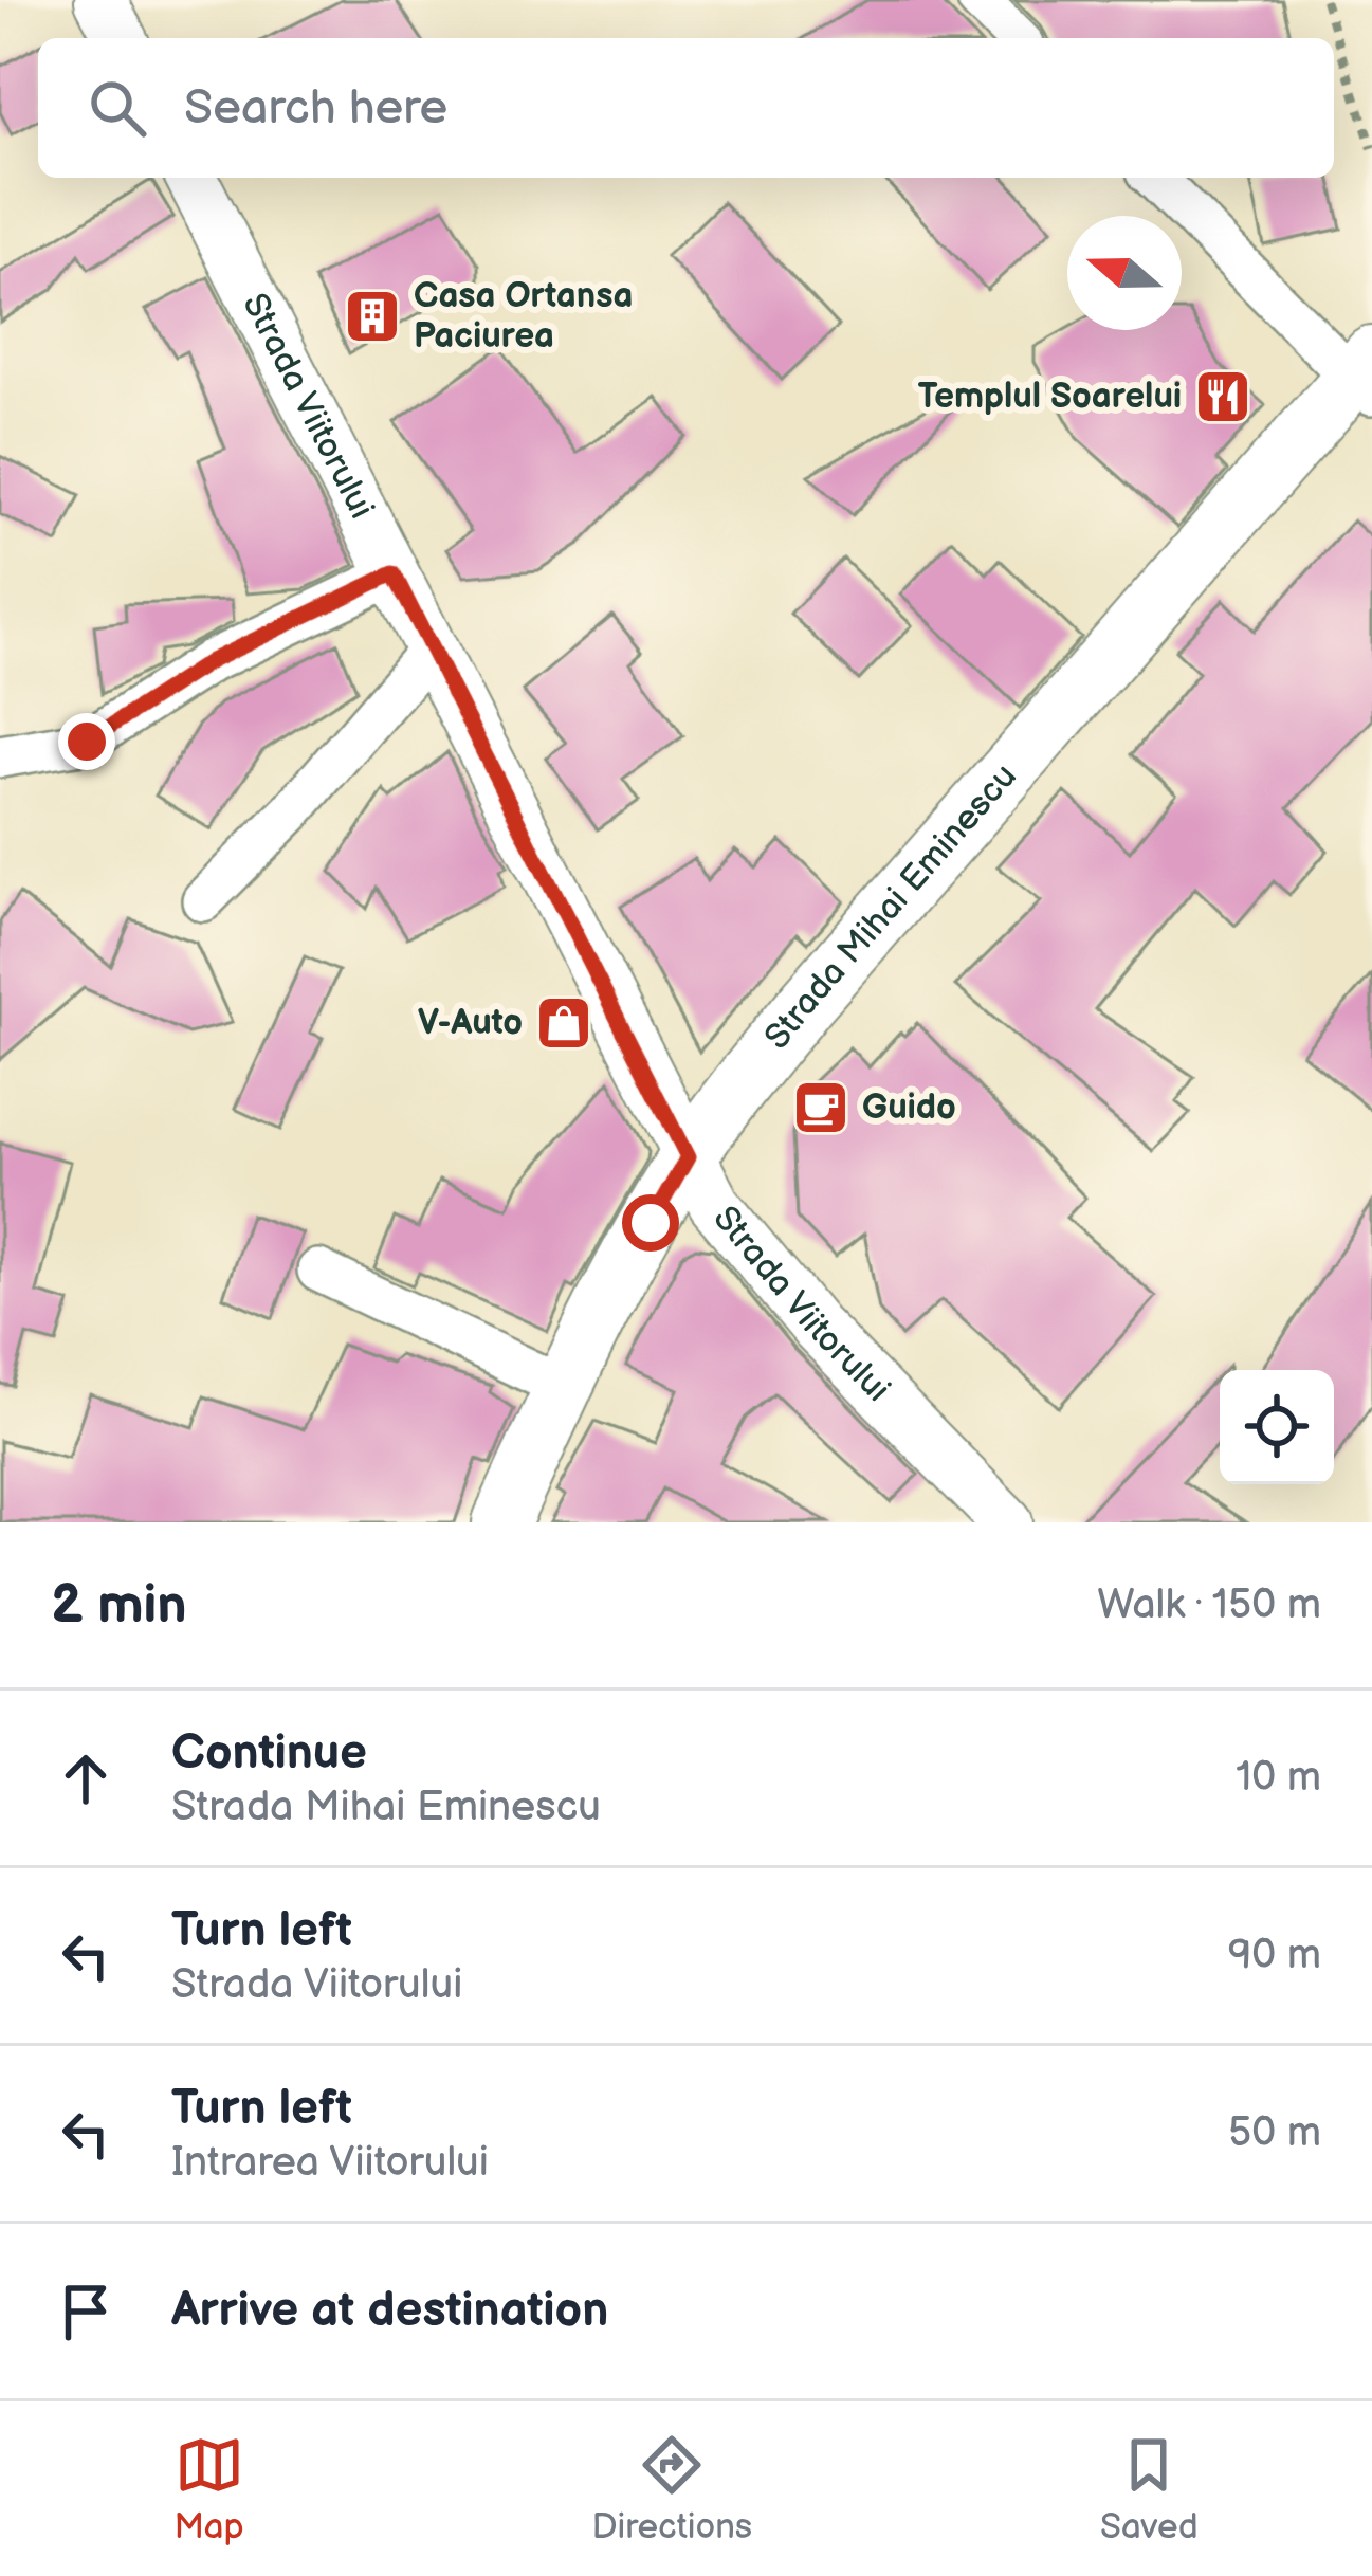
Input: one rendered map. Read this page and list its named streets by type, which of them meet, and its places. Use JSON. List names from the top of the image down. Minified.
{"streets":{"main road":["Strada Mihai Eminescu"],"street":["Strada Viitorului"]},"crossings":[["Strada Viitorului","Strada Mihai Eminescu"]],"places":{"building":["Casa Ortansa Paciurea"],"restaurant":["Templul Soarelui"],"shop":["V-Auto"],"cafe":["Guido"]},"north":"left","page":{"search":"Search here","heading":["2 min","Walk · 150 m"],"list":[["Continue","Strada Mihai Eminescu","10 m"],["Turn left","Strada Viitorului","90 m"],["Turn left","Intrarea Viitorului","50 m"],"Arrive at destination"],"nav":["Map","Directions","Saved"]}}
